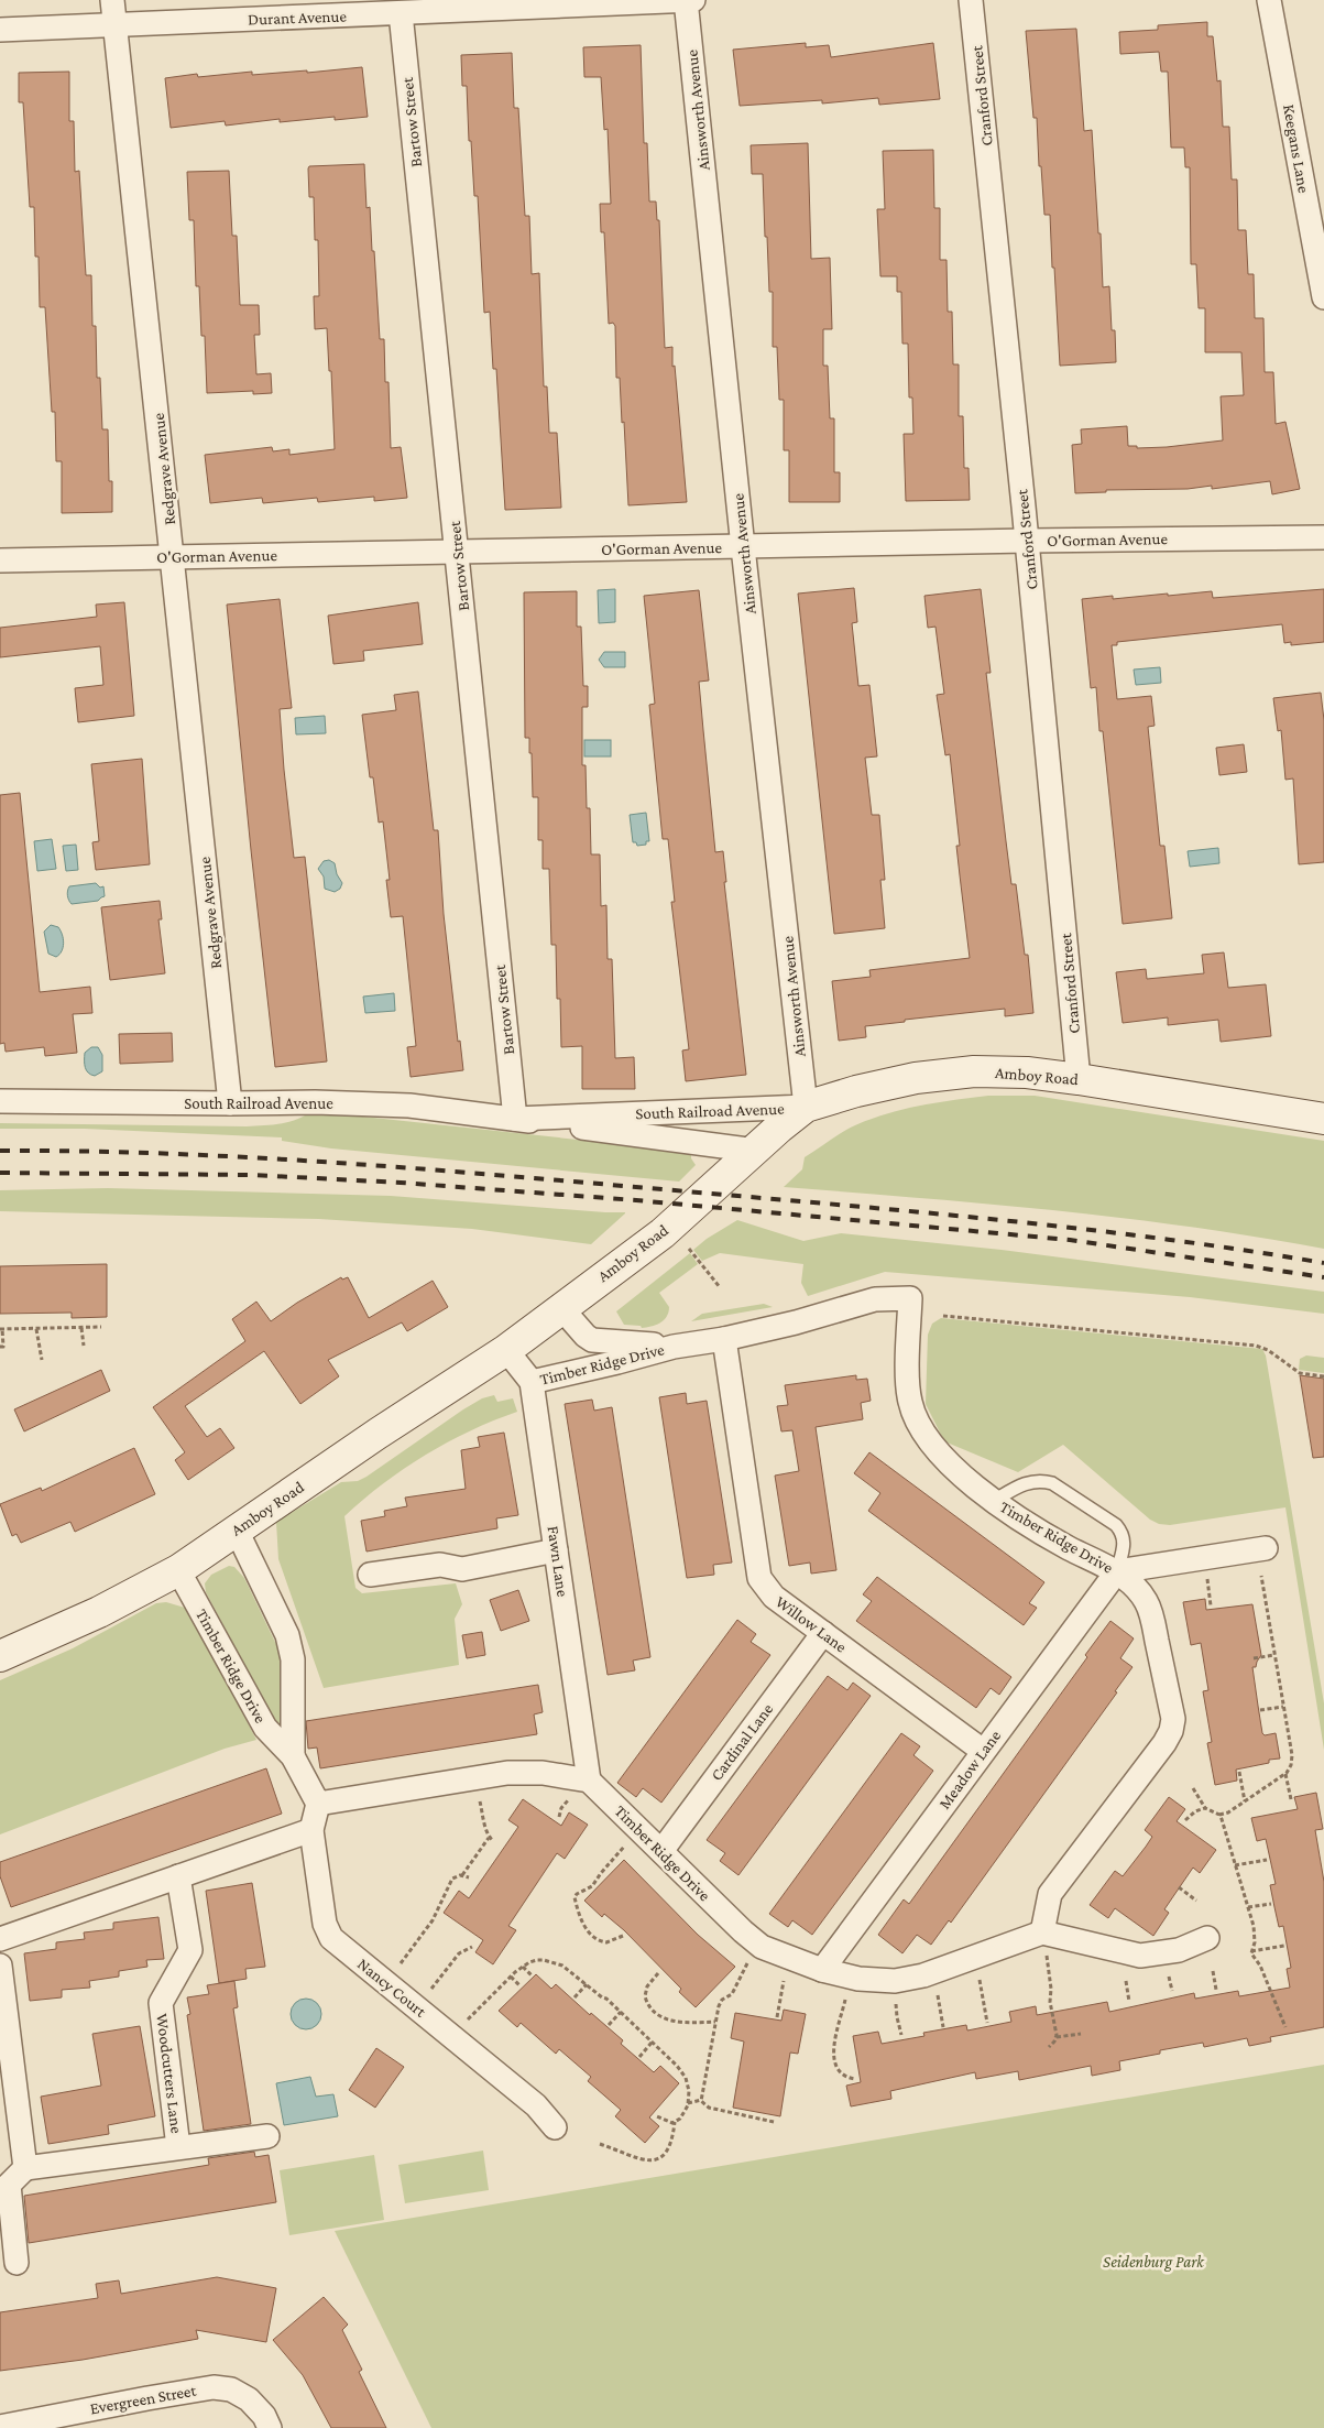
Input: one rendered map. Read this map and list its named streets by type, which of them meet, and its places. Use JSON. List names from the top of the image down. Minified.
{"streets":{"main road":["Amboy Road"],"street":["Durant Avenue","Cranford Street","Ainsworth Avenue","Bartow Street","Keegans Lane","Redgrave Avenue","O'Gorman Avenue","South Railroad Avenue","Timber Ridge Drive","Fawn Lane","Willow Lane","Cardinal Lane","Meadow Lane","Nancy Court","Woodcutters Lane","Evergreen Street"]},"crossings":[["Durant Avenue","Ainsworth Avenue"],["Durant Avenue","Bartow Street"],["Durant Avenue","Redgrave Avenue"],["Cranford Street","O'Gorman Avenue"],["Cranford Street","Amboy Road"],["Ainsworth Avenue","O'Gorman Avenue"],["Ainsworth Avenue","Amboy Road"],["Ainsworth Avenue","South Railroad Avenue"],["Bartow Street","O'Gorman Avenue"],["Bartow Street","South Railroad Avenue"],["Redgrave Avenue","O'Gorman Avenue"],["Redgrave Avenue","South Railroad Avenue"],["Amboy Road","South Railroad Avenue"],["Amboy Road","Timber Ridge Drive"],["Timber Ridge Drive","Fawn Lane"],["Timber Ridge Drive","Willow Lane"],["Timber Ridge Drive","Cardinal Lane"],["Timber Ridge Drive","Meadow Lane"],["Timber Ridge Drive","Nancy Court"],["Willow Lane","Cardinal Lane"],["Willow Lane","Meadow Lane"]],"parks":["Seidenburg Park"]}
